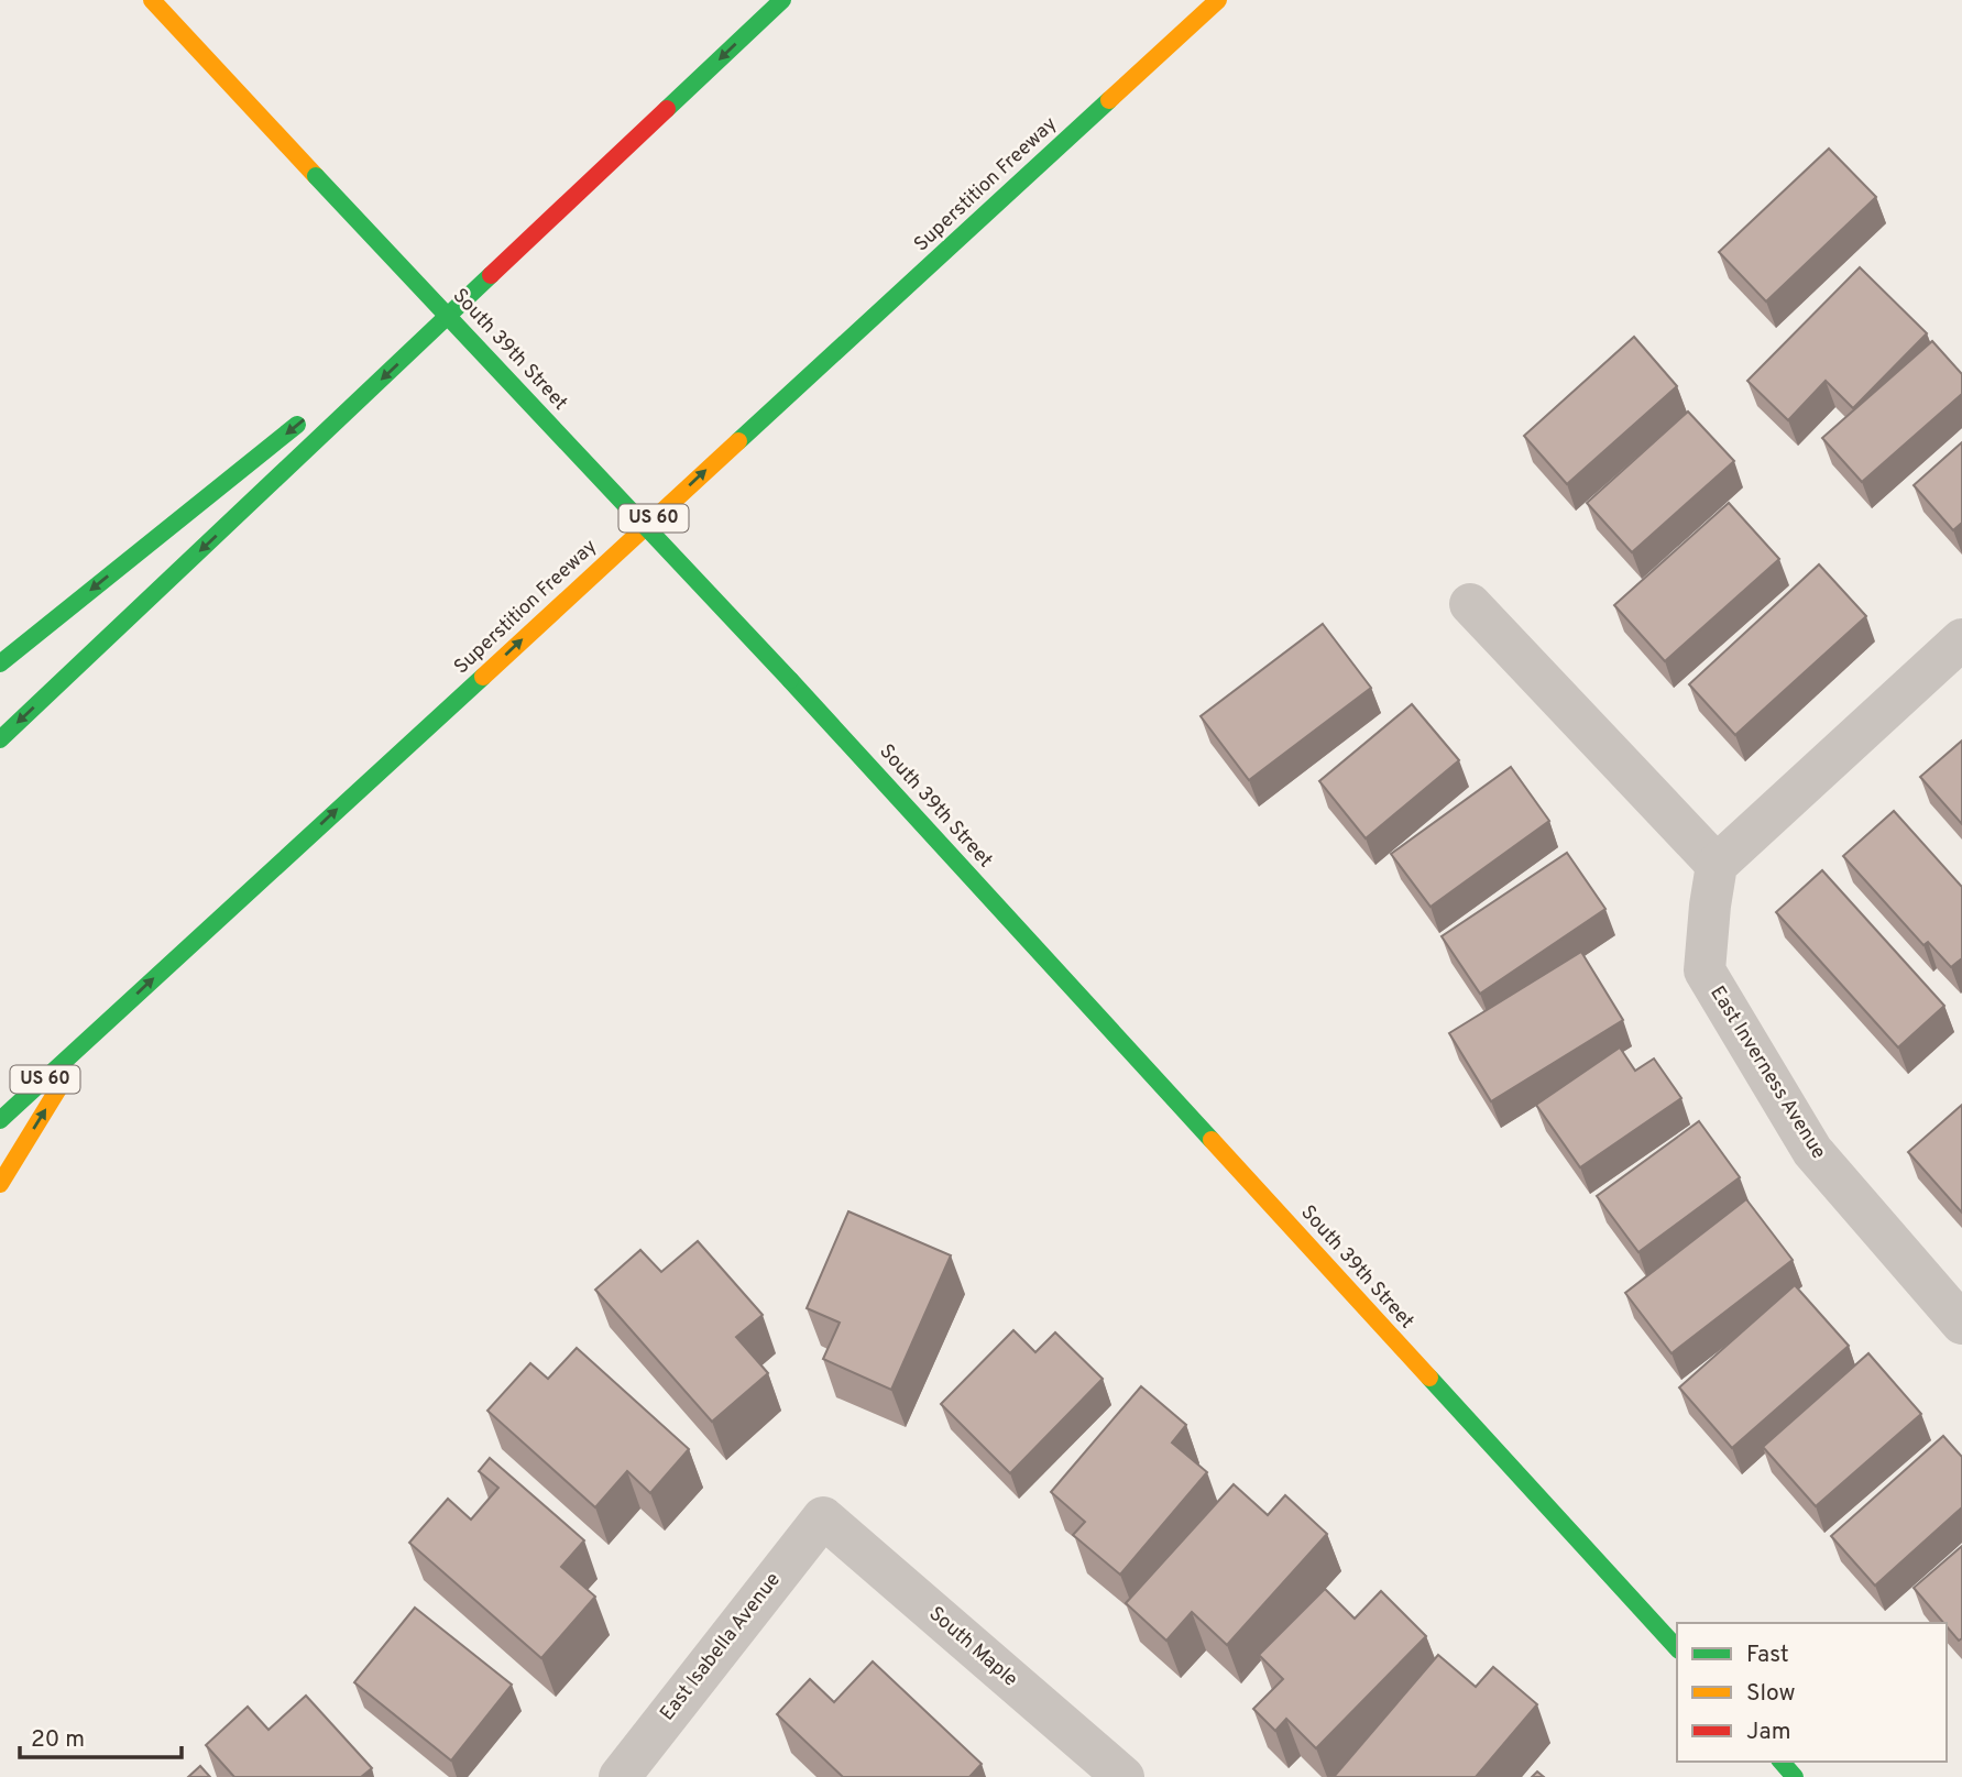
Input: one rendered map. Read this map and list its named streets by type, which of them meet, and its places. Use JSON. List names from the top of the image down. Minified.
{"streets":{"main road":["Superstition Freeway","South 39th Street","US 60"],"street":["East Inverness Avenue","East Isabella Avenue","South Maple"]},"crossings":[["East Isabella Avenue","South Maple"]],"one_way":["Superstition Freeway"],"legend":["Fast","Slow","Jam"],"scale_bar":"20 m"}
